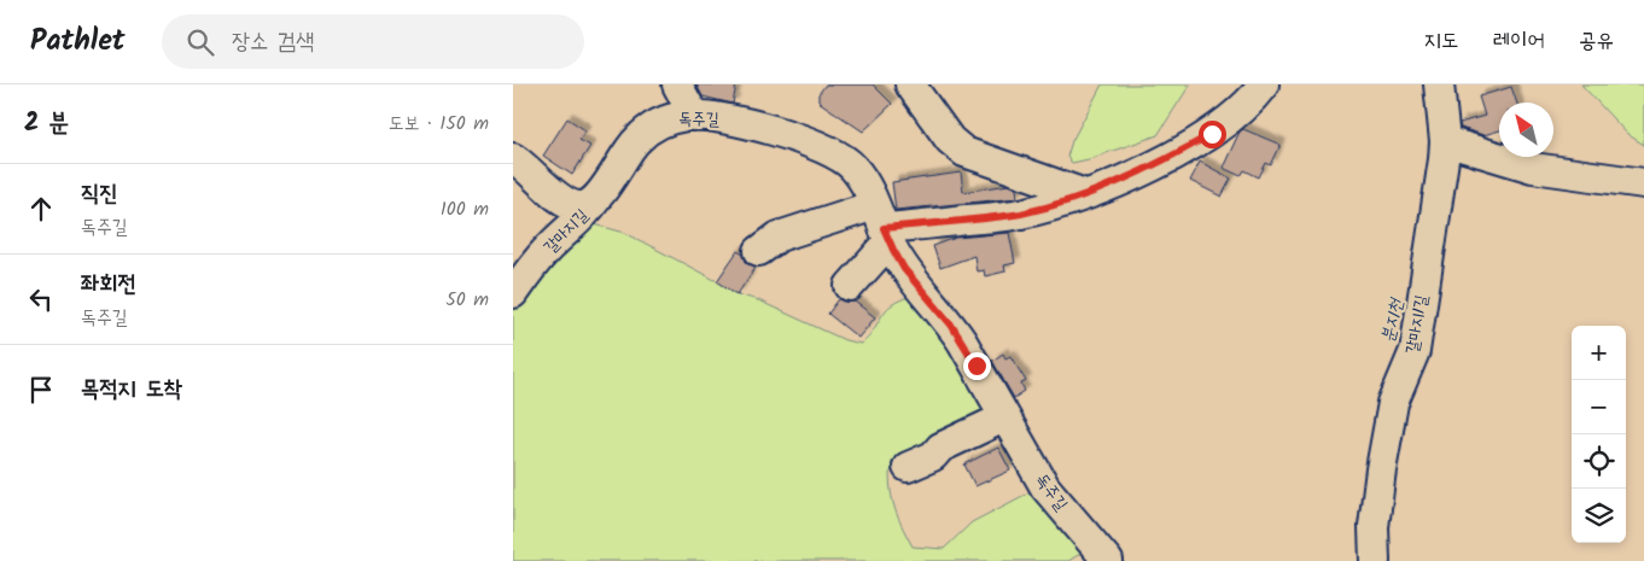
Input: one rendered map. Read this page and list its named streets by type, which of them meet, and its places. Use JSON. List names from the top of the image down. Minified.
{"streets":{"lane":["독주길","갈마지길","갈마지1길"]},"crossings":[["독주길","갈마지길"]],"water":["분지천"],"north":"top left","page":{"header":"Pathlet","search":"장소 검색","nav":["지도","레이어","공유"],"heading":["2 분","도보 · 150 m"],"list":[["직진","독주길","100 m"],["좌회전","독주길","50 m"],"목적지 도착"],"map_buttons":["+","−"]}}
